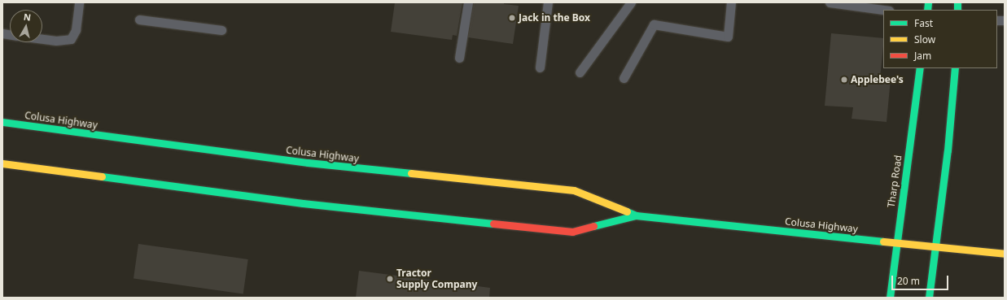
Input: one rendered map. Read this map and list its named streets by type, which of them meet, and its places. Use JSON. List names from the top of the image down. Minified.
{"streets":{"main road":["Colusa Highway","Tharp Road"]},"crossings":[["Colusa Highway","Tharp Road"]],"places":["Jack in the Box","Applebee's","Tractor Supply Company"],"legend":["Fast","Slow","Jam"],"scale_bar":"20 m","north":"top"}
